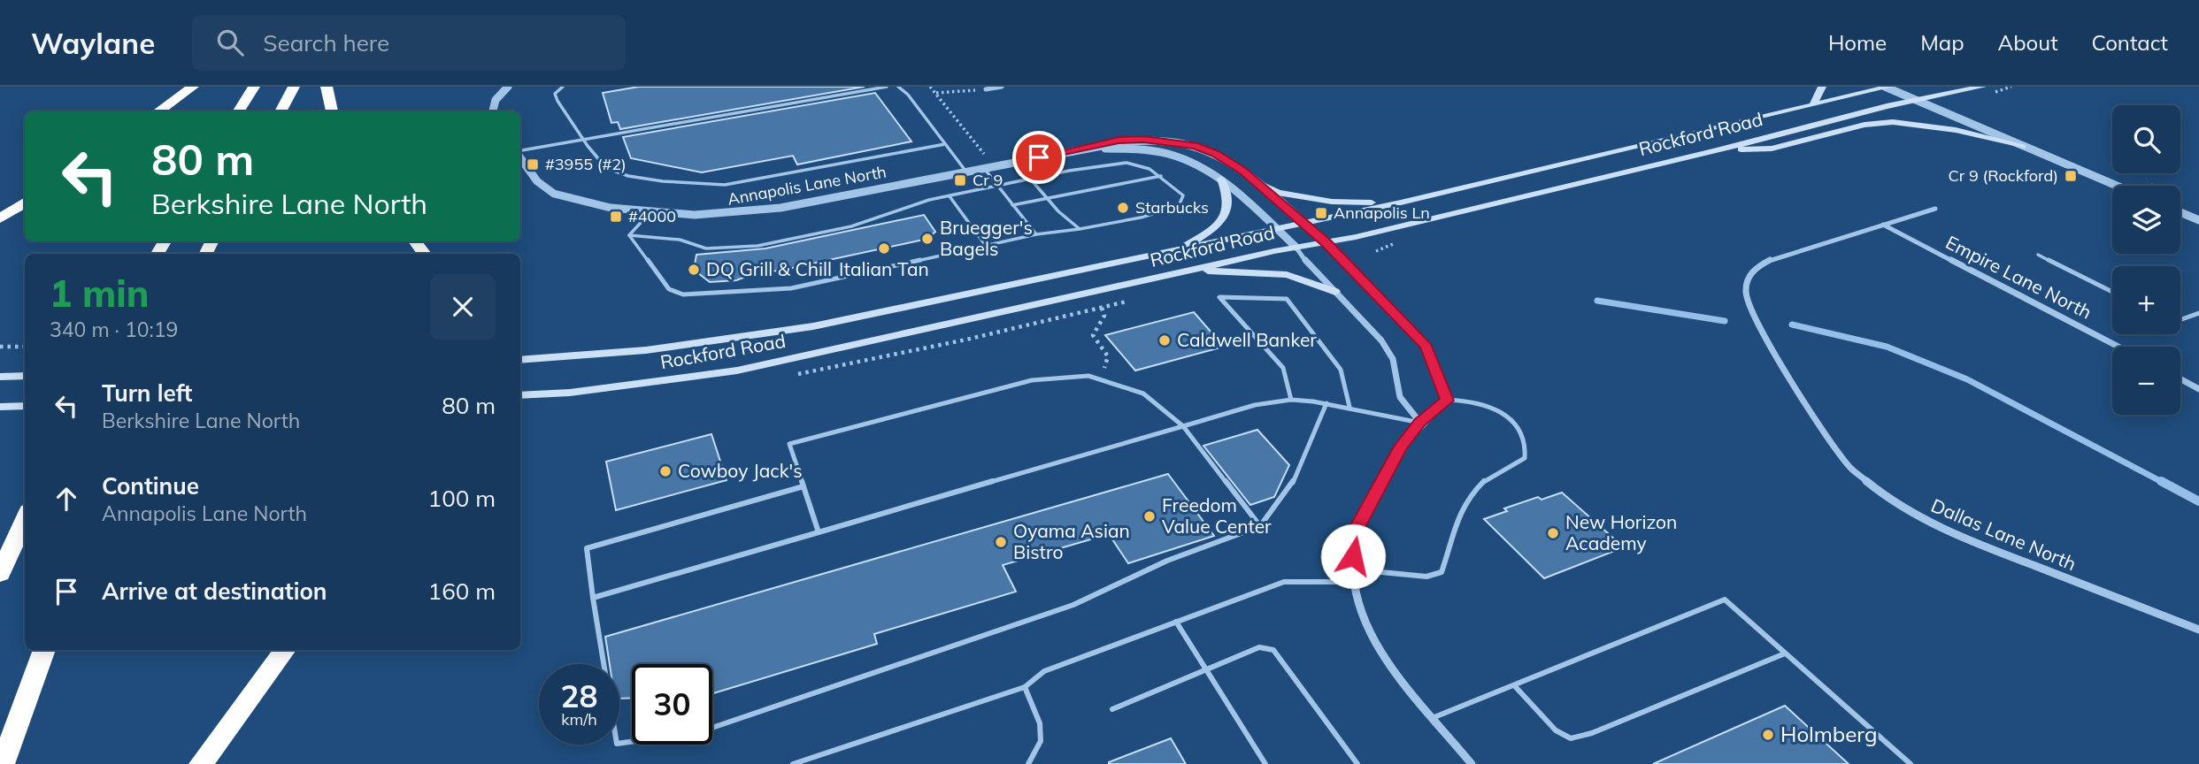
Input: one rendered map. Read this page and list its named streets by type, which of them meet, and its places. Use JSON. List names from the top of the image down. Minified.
{"streets":{"main road":["Rockford Road"],"street":["Annapolis Lane North","Empire Lane North","Dallas Lane North"]},"crossings":[["Rockford Road","Annapolis Lane North"],["Empire Lane North","Dallas Lane North"]],"places":{"transit":["#3955 (#2)","Cr 9 (Rockford)","Cr 9","Annapolis Ln","#4000"],"other":["Starbucks","Bruegger's Bagels","Italian Tan","DQ Grill & Chill","Caldwell Banker","Cowboy Jack's","Freedom Value Center","New Horizon Academy","Oyama Asian Bistro","Holmberg"]},"page":{"header":"Waylane","search":"Search here","nav":["Home","Map","About","Contact"],"map_buttons":["+","−"],"turn":["80 m","Berkshire Lane North"],"heading":["1 min","340 m · 10:19"],"list":[{"name":"Turn left","note":"Berkshire Lane North","value":"80 m"},{"name":"Continue","note":"Annapolis Lane North","value":"100 m"},{"name":"Arrive at destination","value":"160 m"}],"speed":"28 km/h","limit":"30"}}
